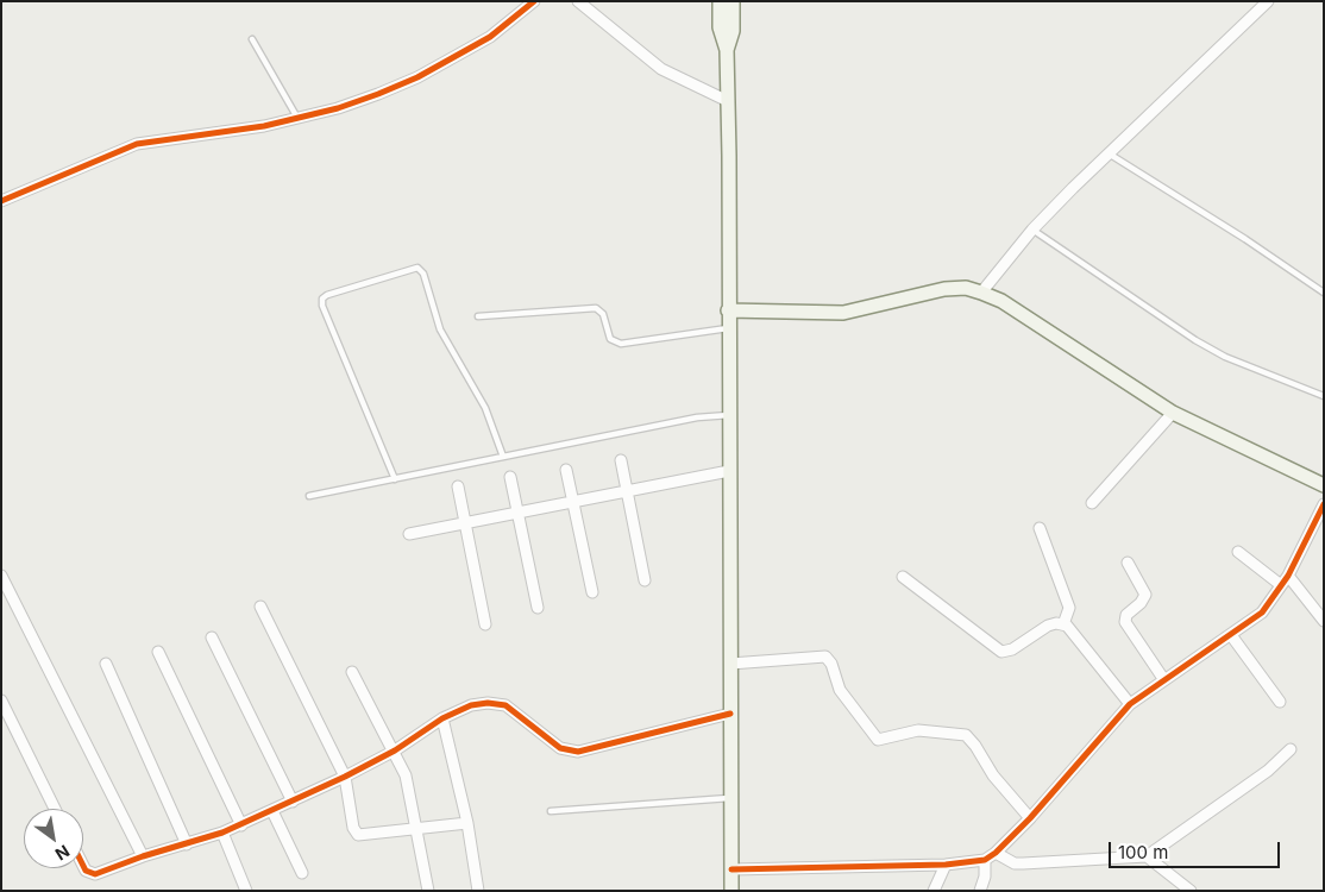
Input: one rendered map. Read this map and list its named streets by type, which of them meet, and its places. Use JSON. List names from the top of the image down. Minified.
{"scale_bar":"100 m","north":"bottom right"}
